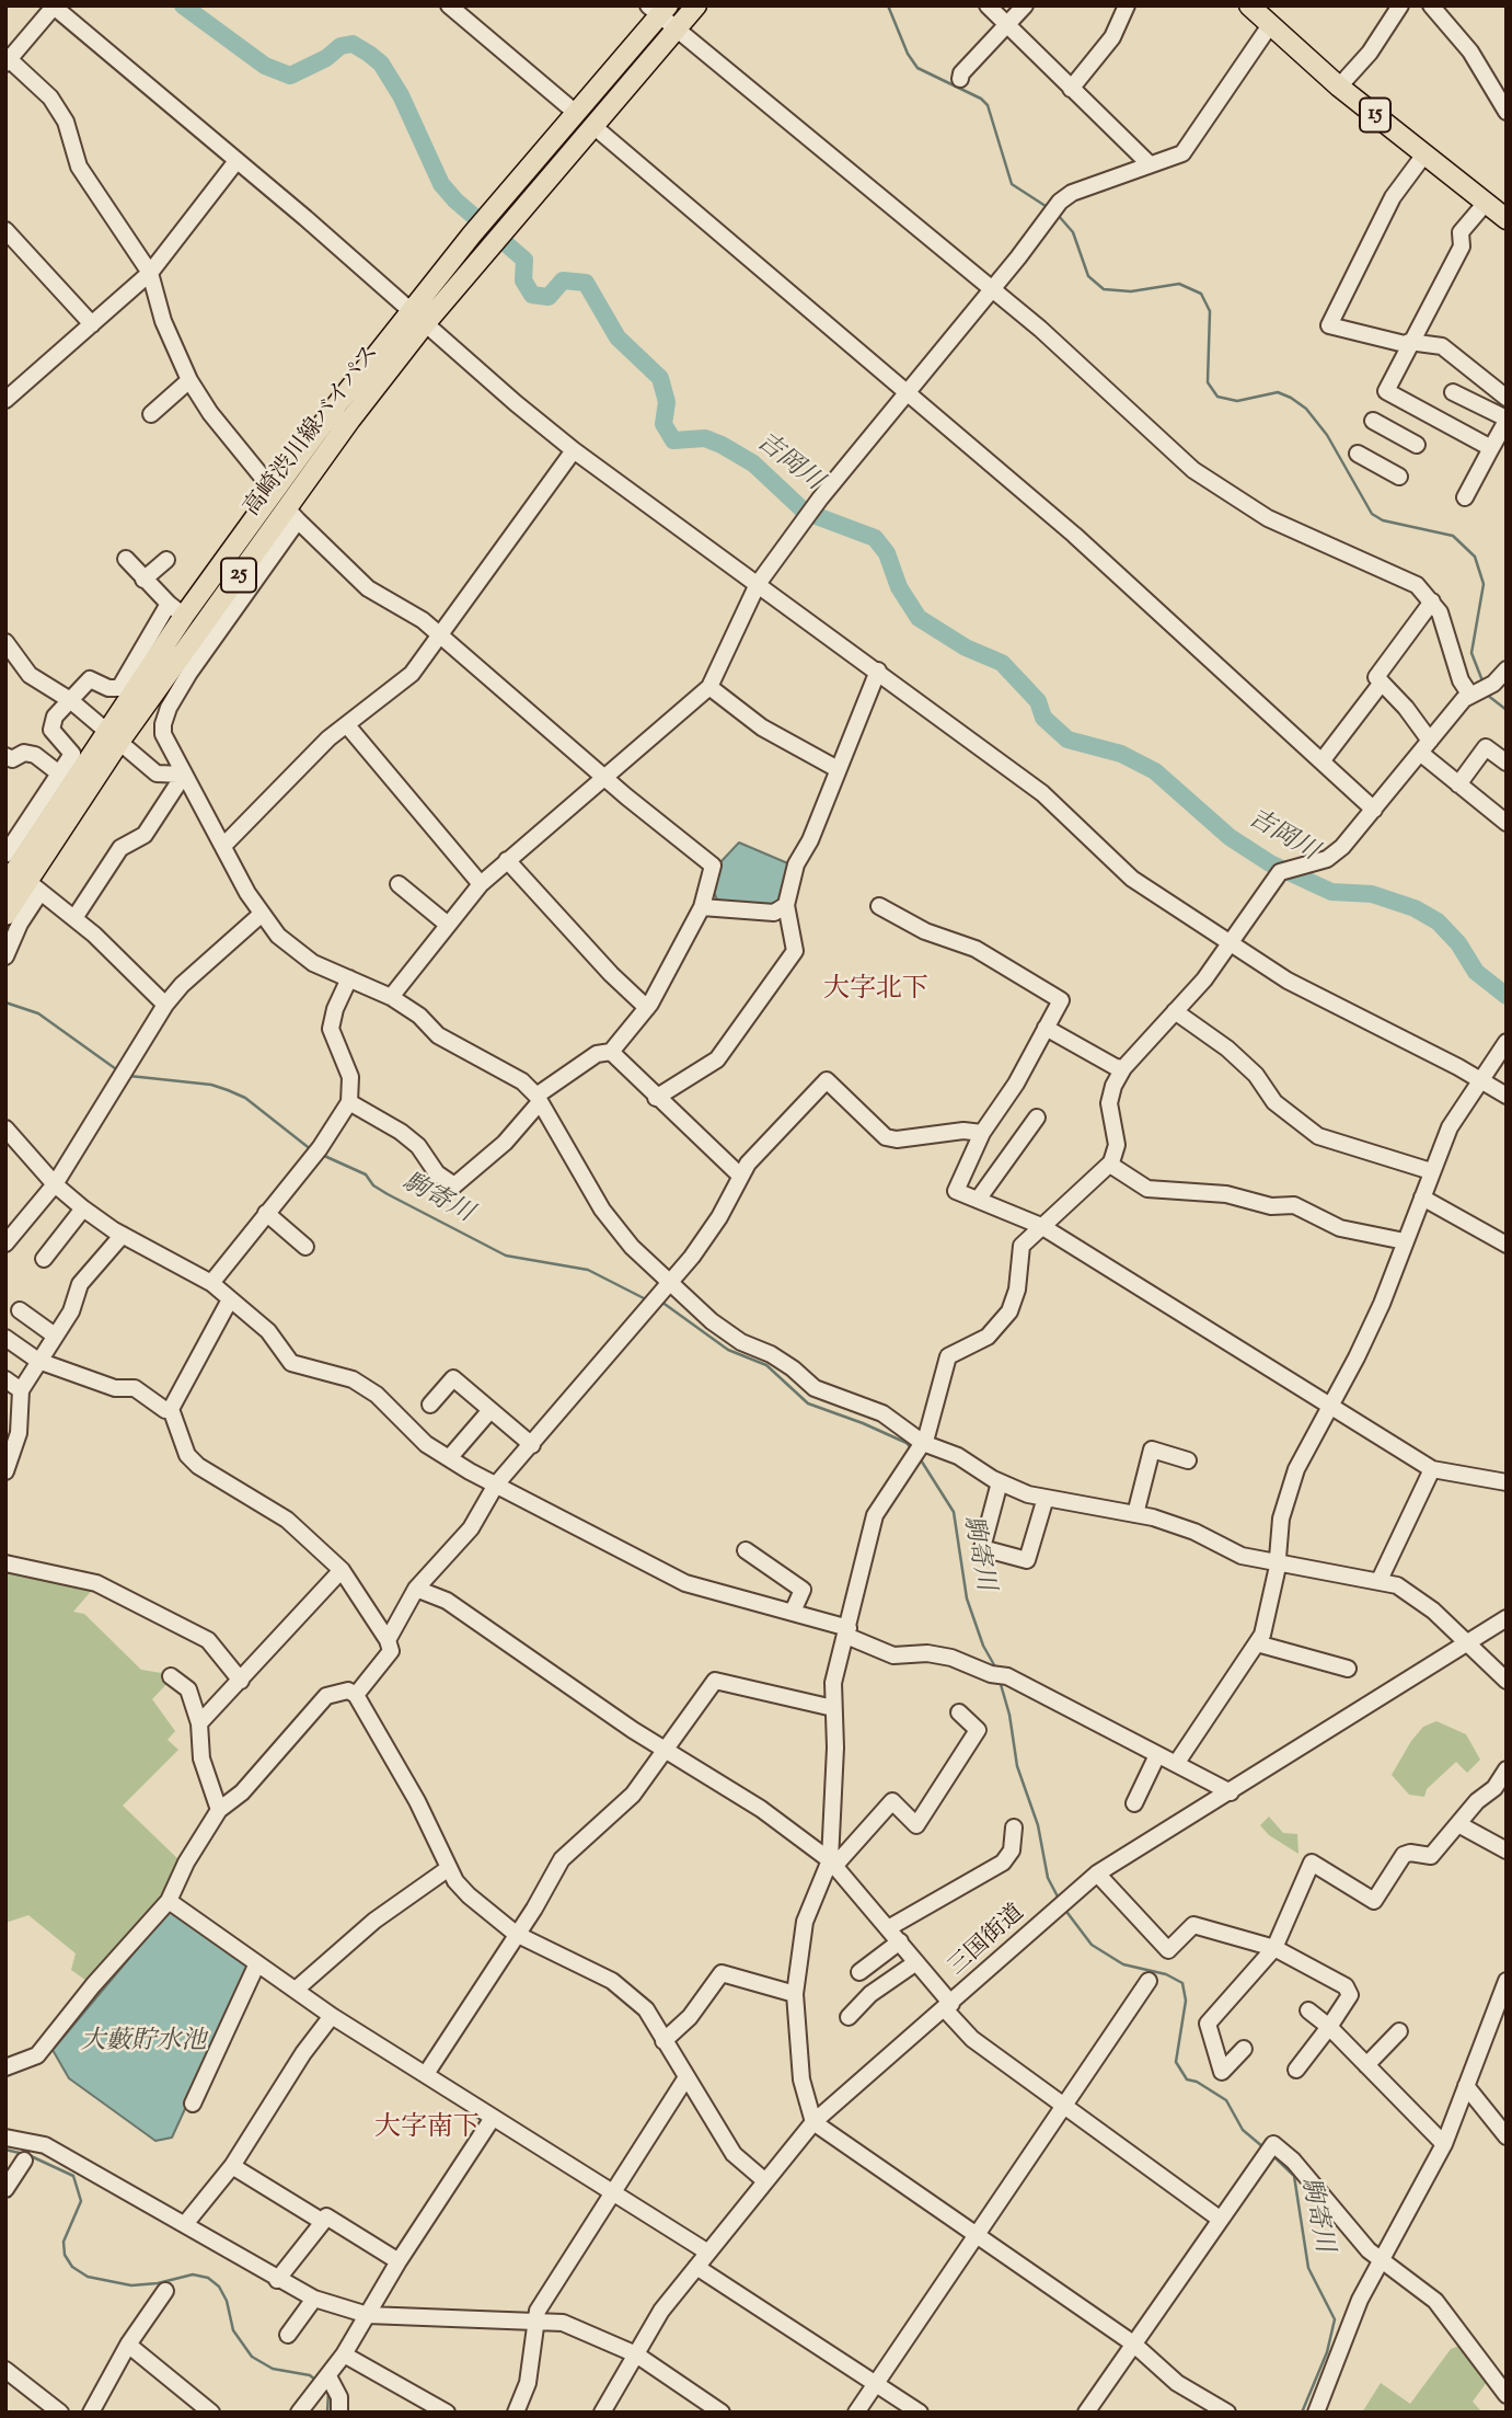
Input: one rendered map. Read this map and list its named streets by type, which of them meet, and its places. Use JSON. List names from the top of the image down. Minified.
{"streets":{"main road":["15","高崎渋川線バイパス","25"],"street":["三国街道"]},"districts":["大字北下","大字南下"],"water":["吉岡川","駒寄川","大藪貯水池"]}
